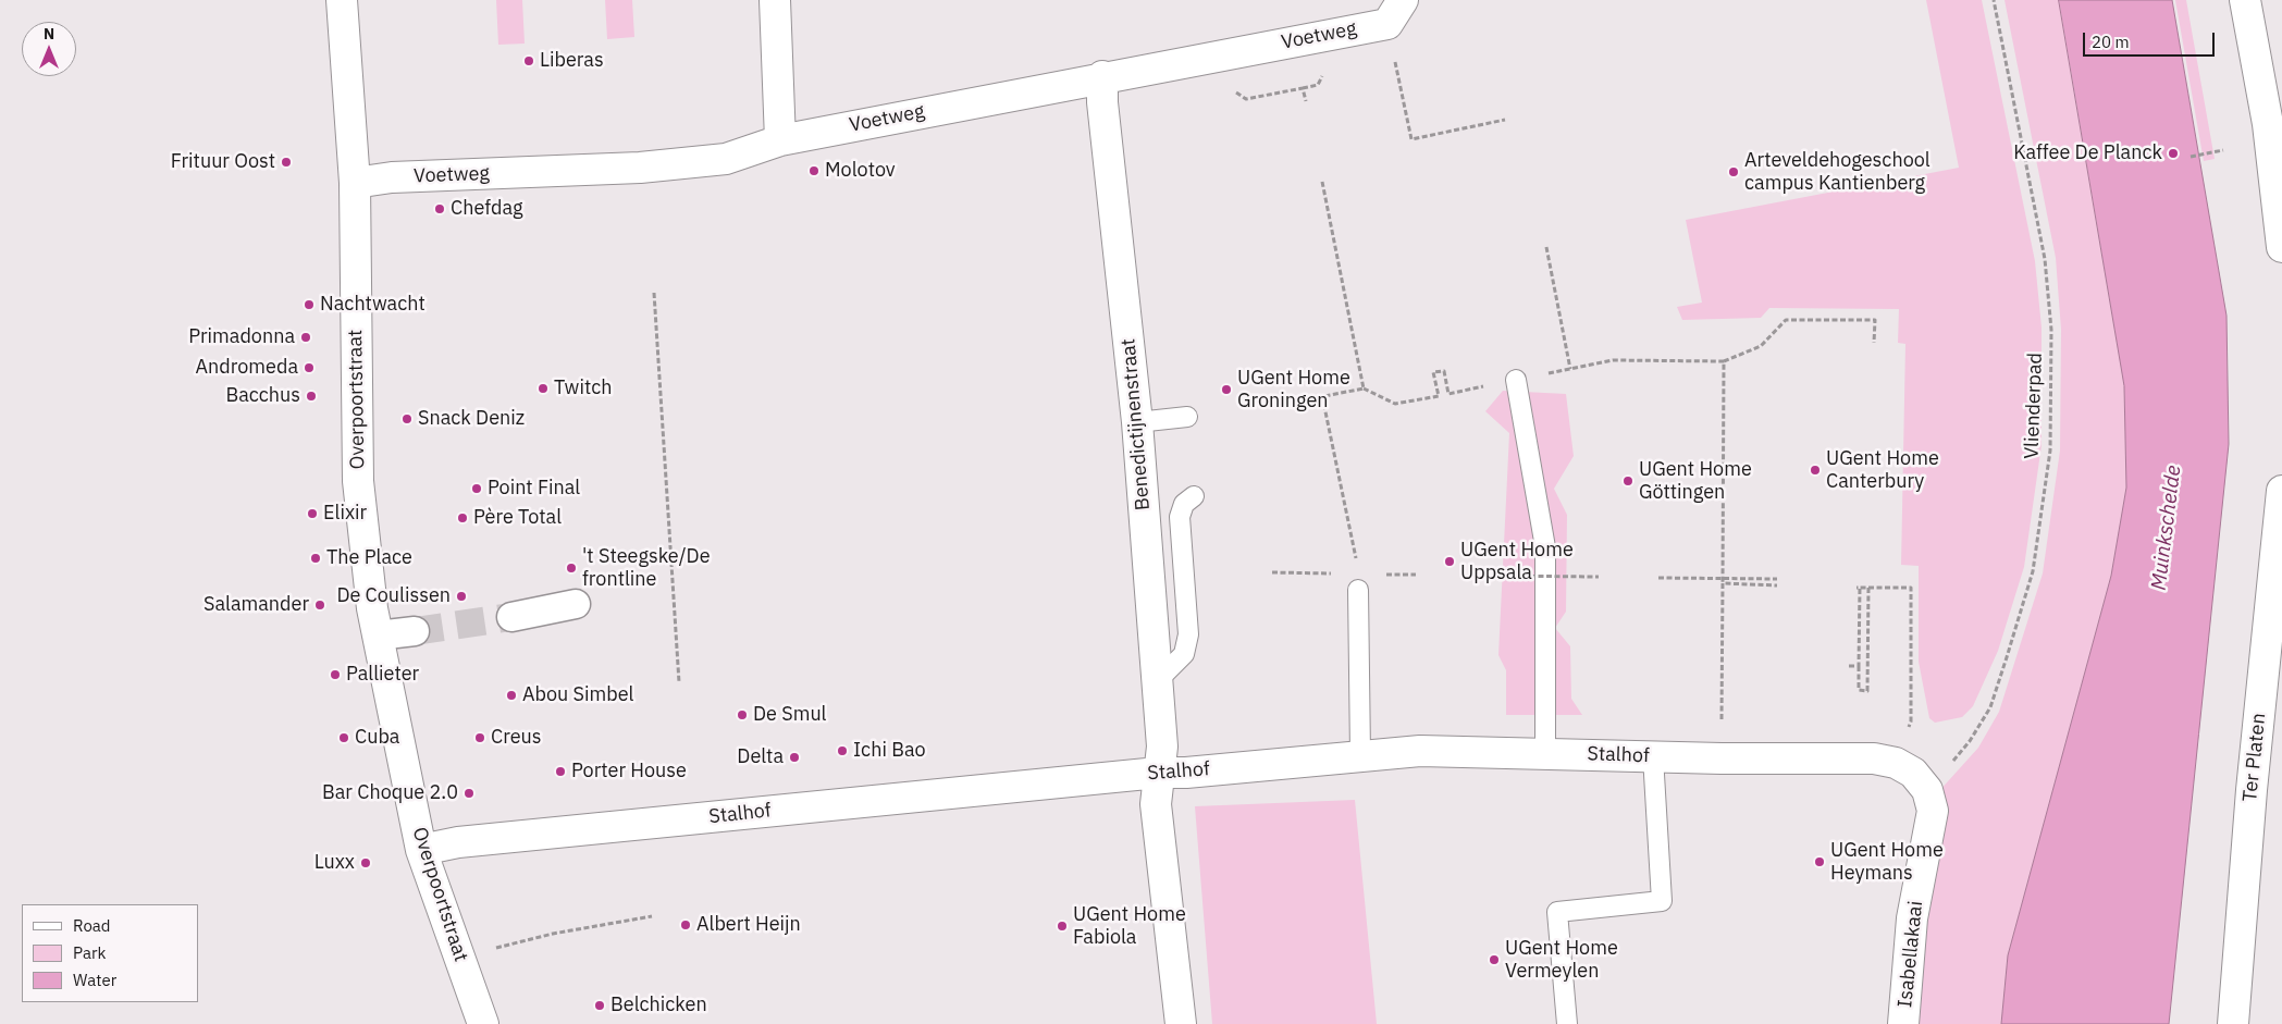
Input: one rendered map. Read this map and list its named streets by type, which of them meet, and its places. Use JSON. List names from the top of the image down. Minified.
{"streets":{"street":["Voetweg","Overpoortstraat","Benedictijnenstraat","Stalhof","Ter Platen","Isabellakaai"],"path":["Vlienderpad"]},"crossings":[["Voetweg","Overpoortstraat"],["Voetweg","Benedictijnenstraat"],["Overpoortstraat","Stalhof"],["Vlienderpad","Stalhof"],["Vlienderpad","Isabellakaai"],["Benedictijnenstraat","Stalhof"],["Stalhof","Isabellakaai"]],"water":["Muinkschelde"],"places":["Liberas","Kaffee De Planck","Frituur Oost","Molotov","Arteveldehogeschool campus Kantienberg","Chefdag","Nachtwacht","Primadonna","Andromeda","Twitch","UGent Home Groningen","Bacchus","Snack Deniz","UGent Home Canterbury","UGent Home Göttingen","Point Final","Elixir","Père Total","The Place","UGent Home Uppsala","'t Steegske/De frontline","De Coulissen","Salamander","Pallieter","Abou Simbel","De Smul","Cuba","Creus","Ichi Bao","Delta","Porter House","Bar Choque 2.0","UGent Home Heymans","Luxx","Albert Heijn","UGent Home Fabiola","UGent Home Vermeylen","Belchicken"],"legend":["Road","Park","Water"],"scale_bar":"20 m","north":"top"}
